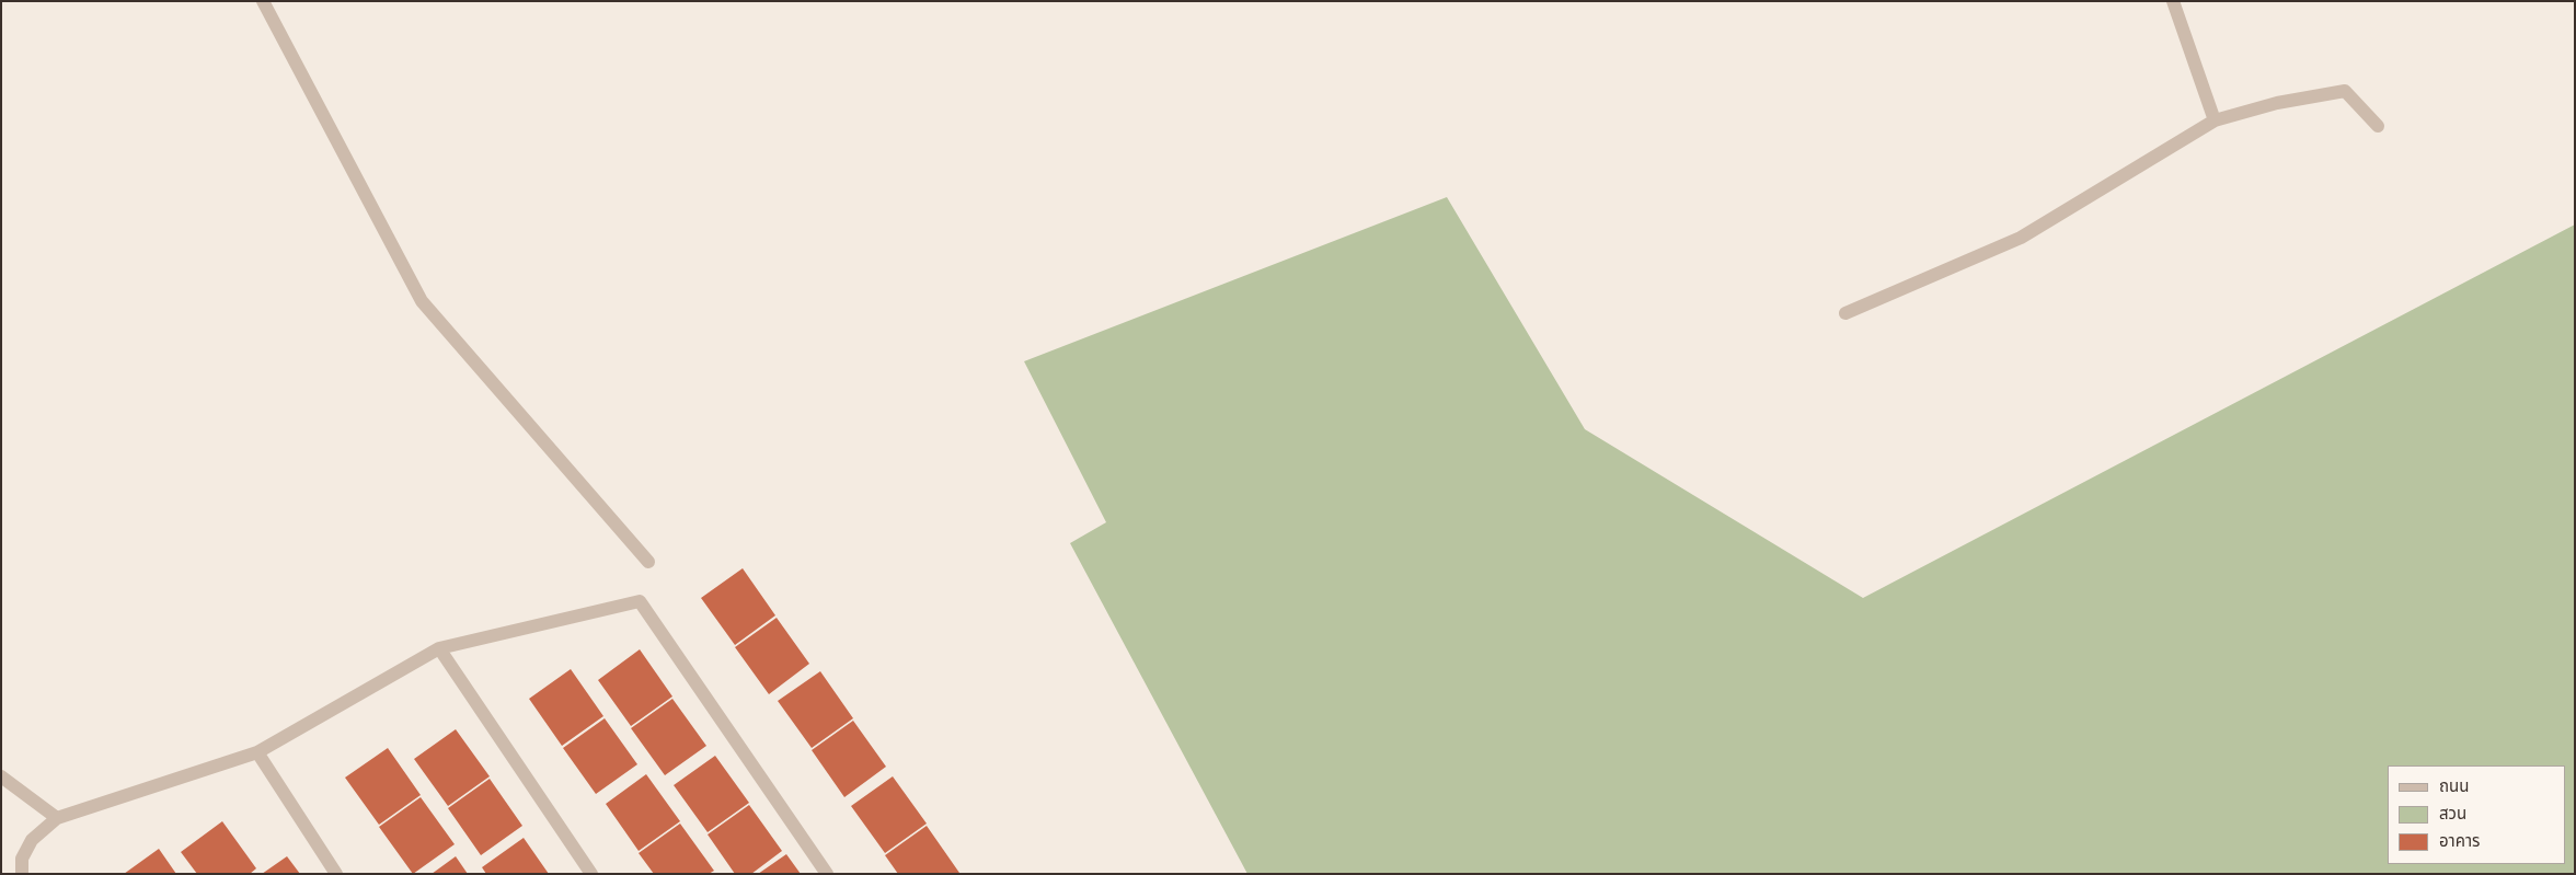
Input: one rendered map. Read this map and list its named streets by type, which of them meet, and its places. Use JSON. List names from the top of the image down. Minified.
{"legend":["ถนน","สวน","อาคาร"]}
